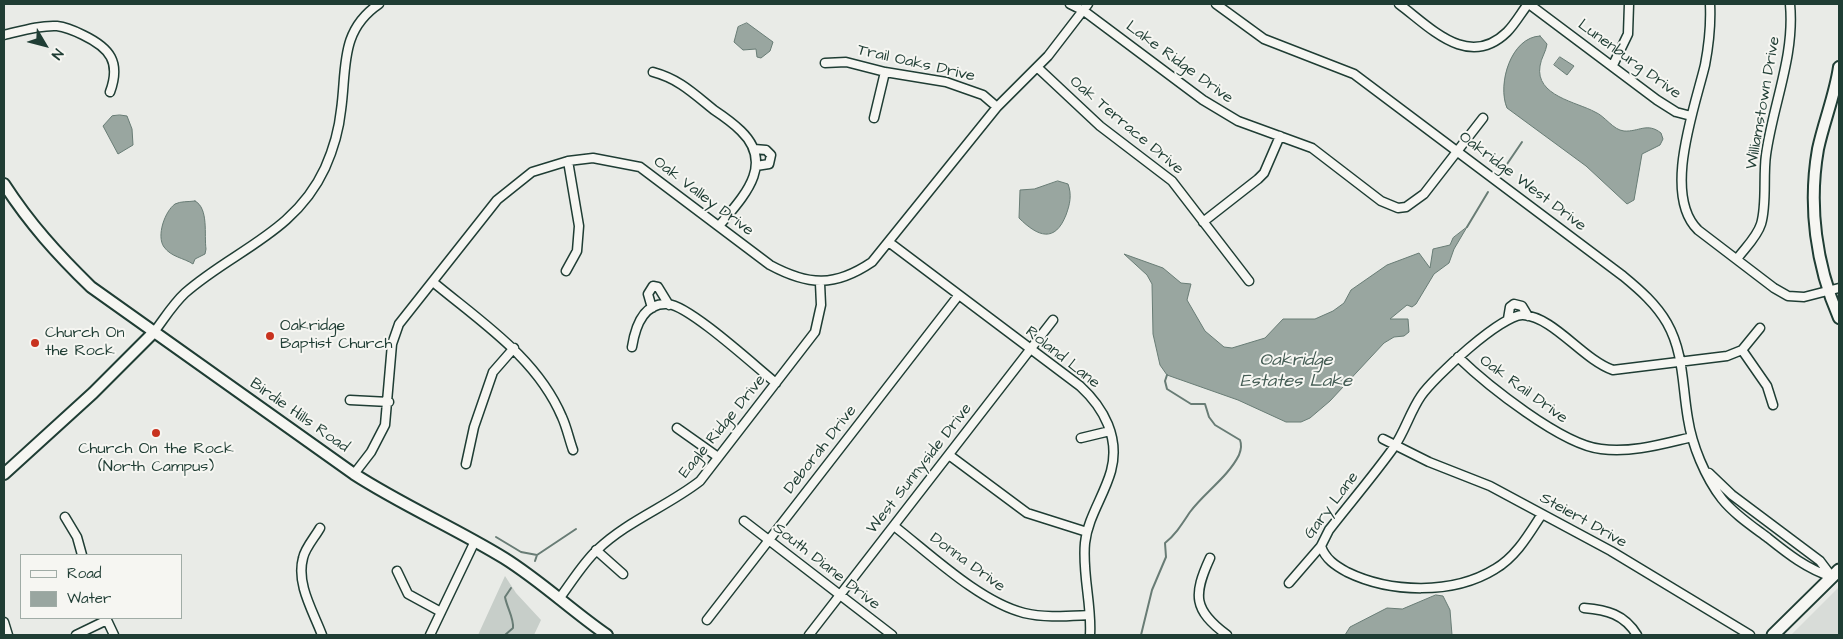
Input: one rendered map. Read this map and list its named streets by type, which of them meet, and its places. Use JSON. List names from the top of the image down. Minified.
{"streets":{"main road":["Birdie Hills Road"],"street":["Lunenburg Drive","Lake Ridge Drive","Trail Oaks Drive","Williamstown Drive","Oak Terrace Drive","Oakridge West Drive","Oak Valley Drive","Roland Lane","Oak Rail Drive","Eagle Ridge Drive","Deborah Drive","West Sunnyside Drive","Gary Lane","Steiert Drive","Donna Drive","South Diane Drive"]},"crossings":[["Lunenburg Drive","Williamstown Drive"],["Lake Ridge Drive","Oakridge West Drive"],["Lake Ridge Drive","Oak Valley Drive"],["Trail Oaks Drive","Oak Valley Drive"],["Oak Terrace Drive","Oak Valley Drive"],["Oakridge West Drive","Oak Rail Drive"],["Oak Valley Drive","Roland Lane"],["Oak Valley Drive","Birdie Hills Road"],["Oak Valley Drive","Eagle Ridge Drive"],["Roland Lane","Deborah Drive"],["Roland Lane","West Sunnyside Drive"],["Roland Lane","Donna Drive"],["Oak Rail Drive","Gary Lane"],["Birdie Hills Road","Eagle Ridge Drive"],["Deborah Drive","South Diane Drive"],["West Sunnyside Drive","Donna Drive"],["West Sunnyside Drive","South Diane Drive"],["Gary Lane","Steiert Drive"]],"water":["Oakridge Estates Lake"],"places":["Oakridge Baptist Church","Church On the Rock","Church On the Rock (North Campus)"],"legend":["Road","Water"],"north":"bottom right"}
